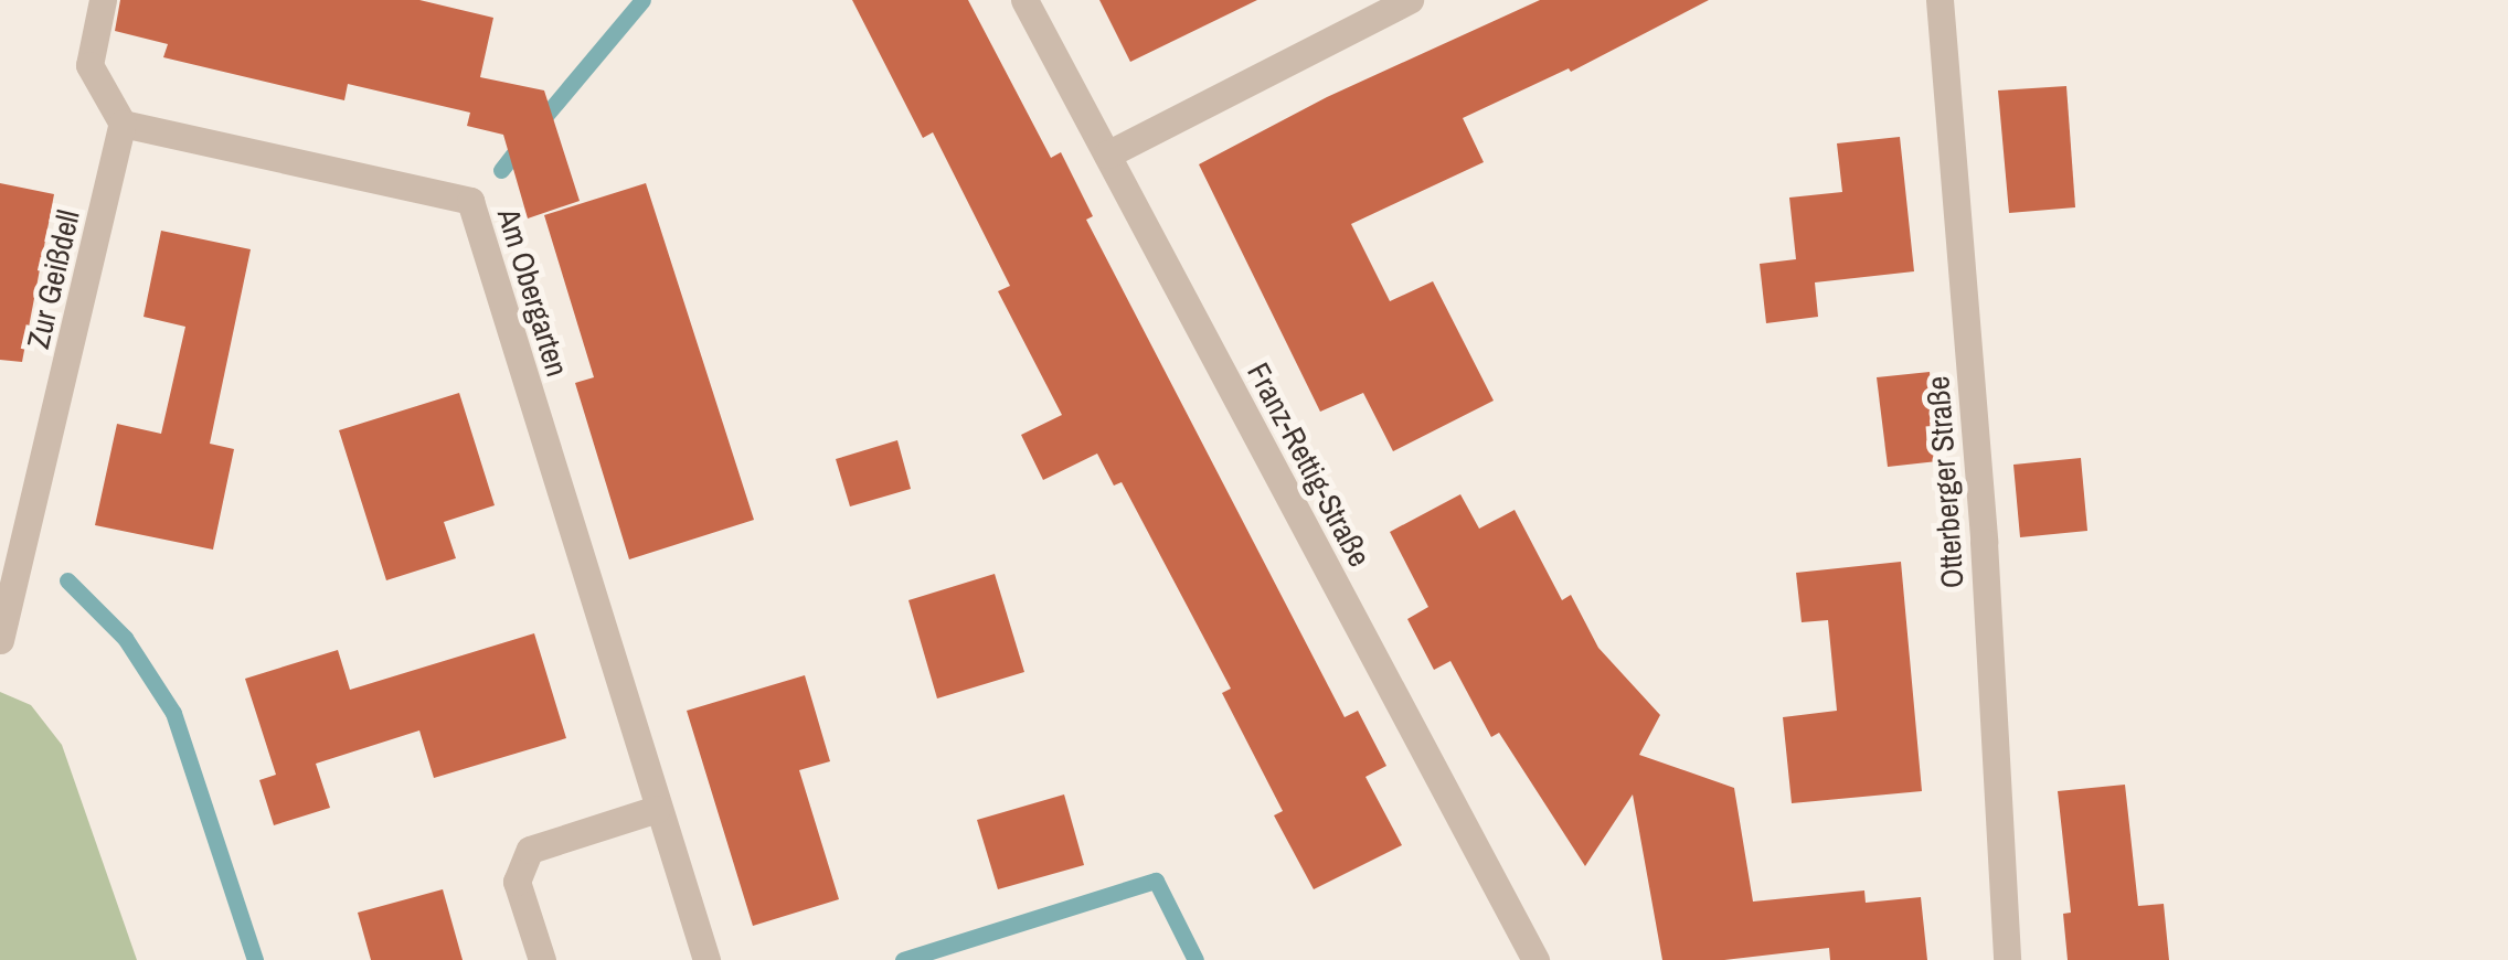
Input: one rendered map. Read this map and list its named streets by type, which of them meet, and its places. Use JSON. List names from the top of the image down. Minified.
{"streets":{"street":["Zur Geißdell","Am Obergarten","Franz-Rettig-Straße","Otterberger Straße"]},"crossings":[["Zur Geißdell","Am Obergarten"]]}
